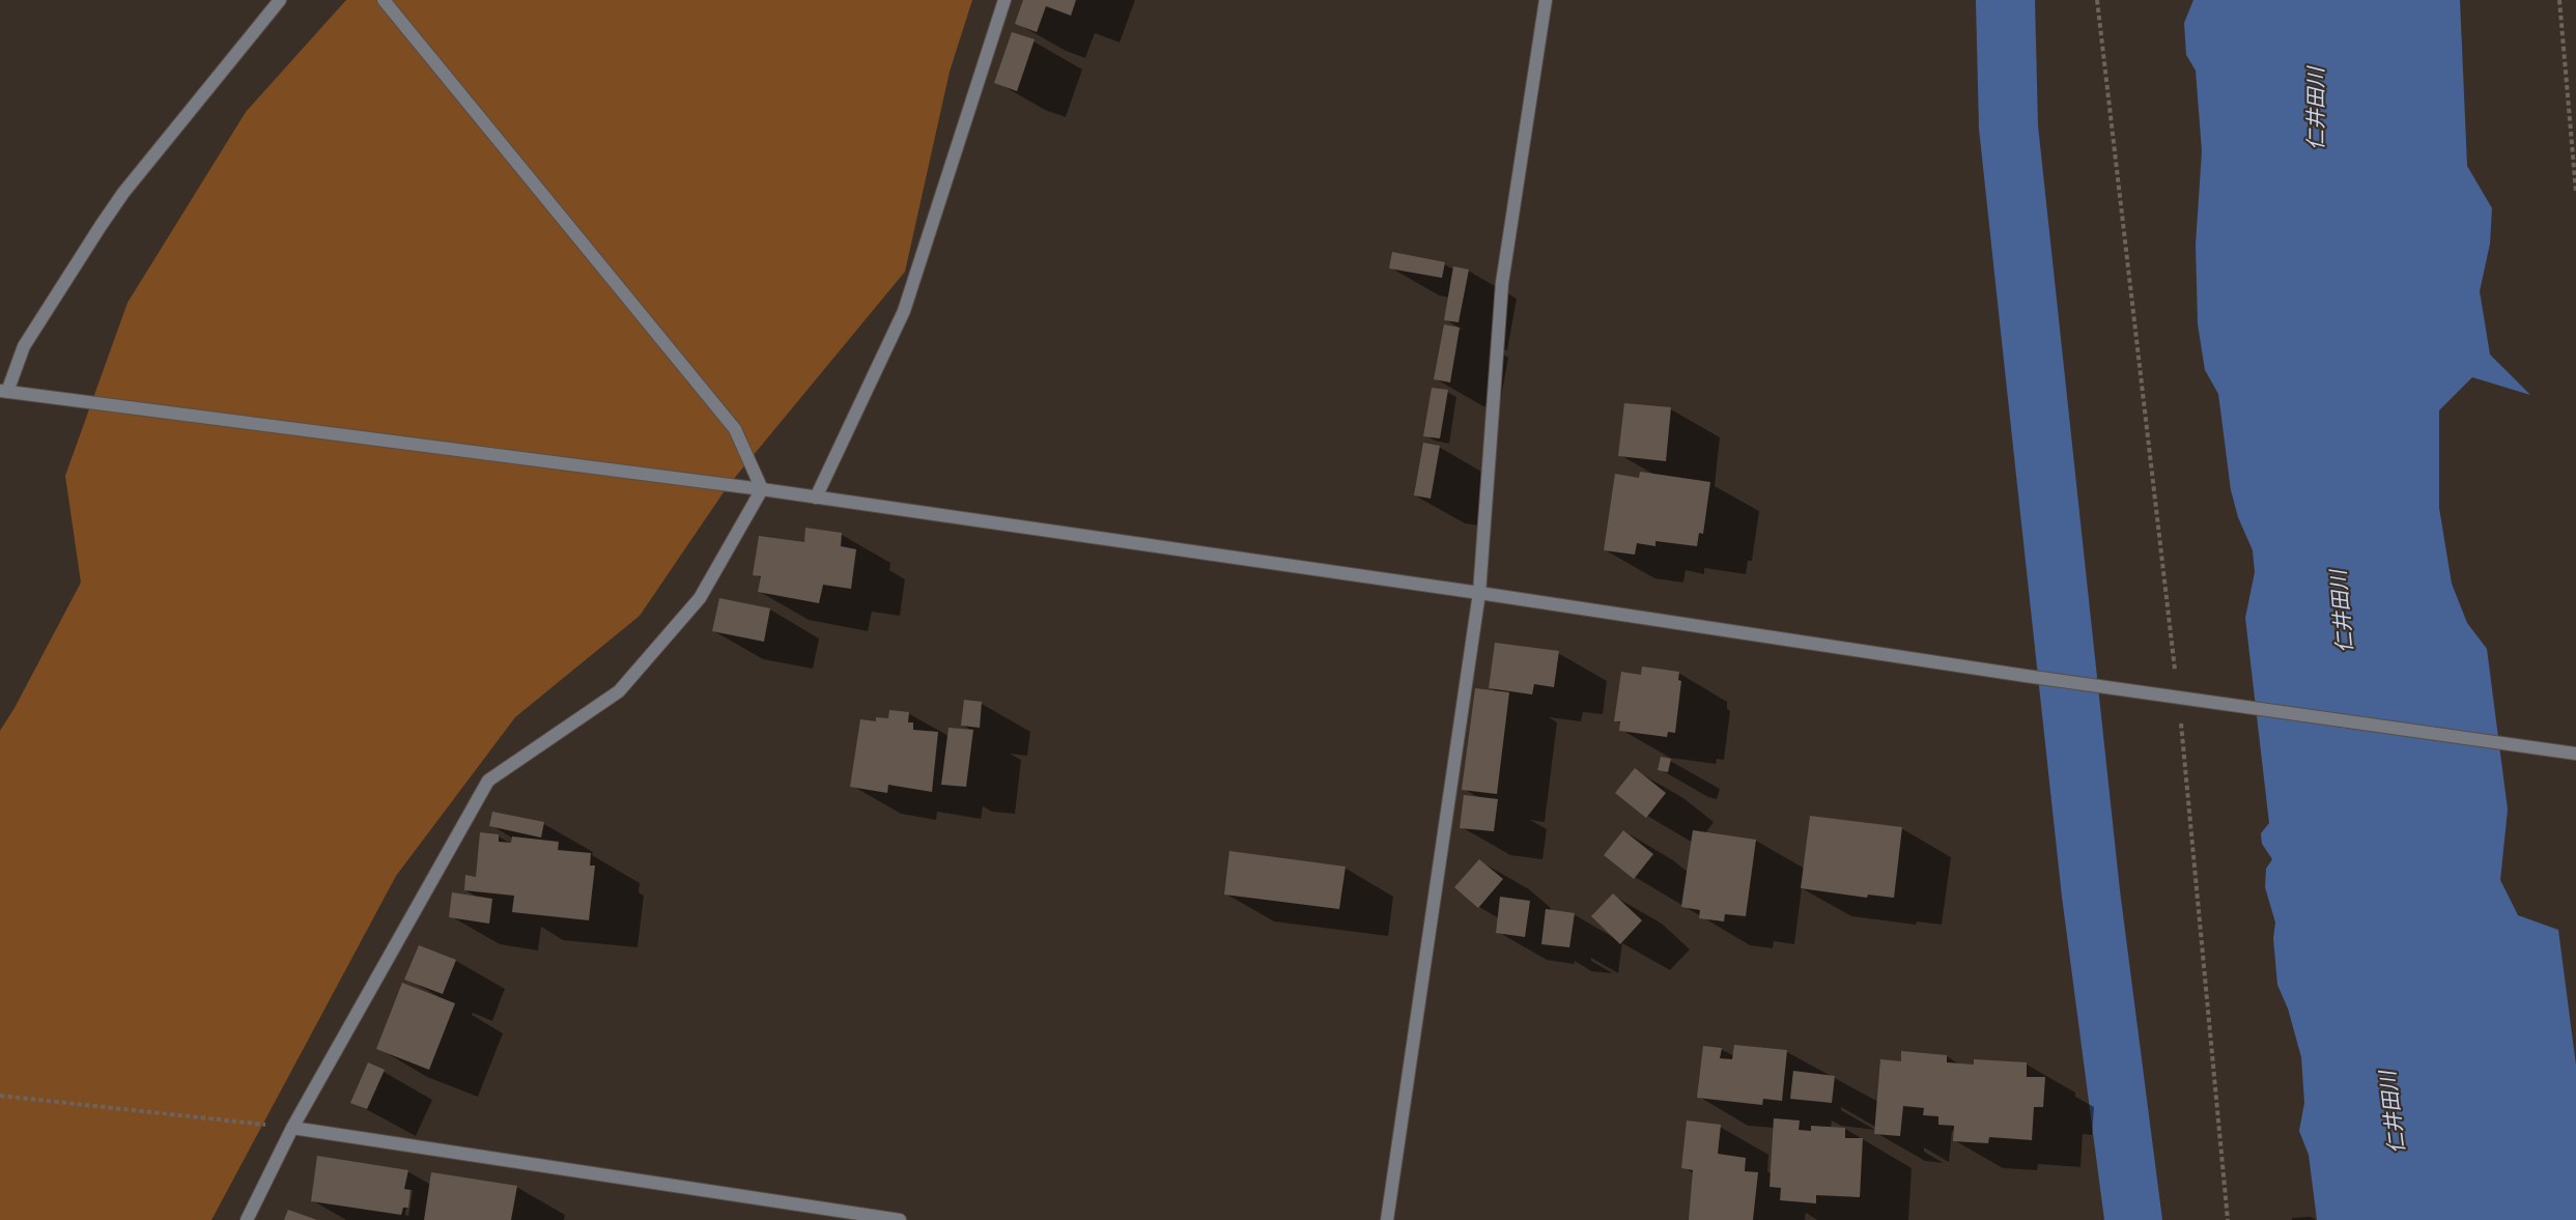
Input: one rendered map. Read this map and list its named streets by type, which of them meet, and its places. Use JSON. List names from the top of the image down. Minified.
{"water":["仁井田川"]}
